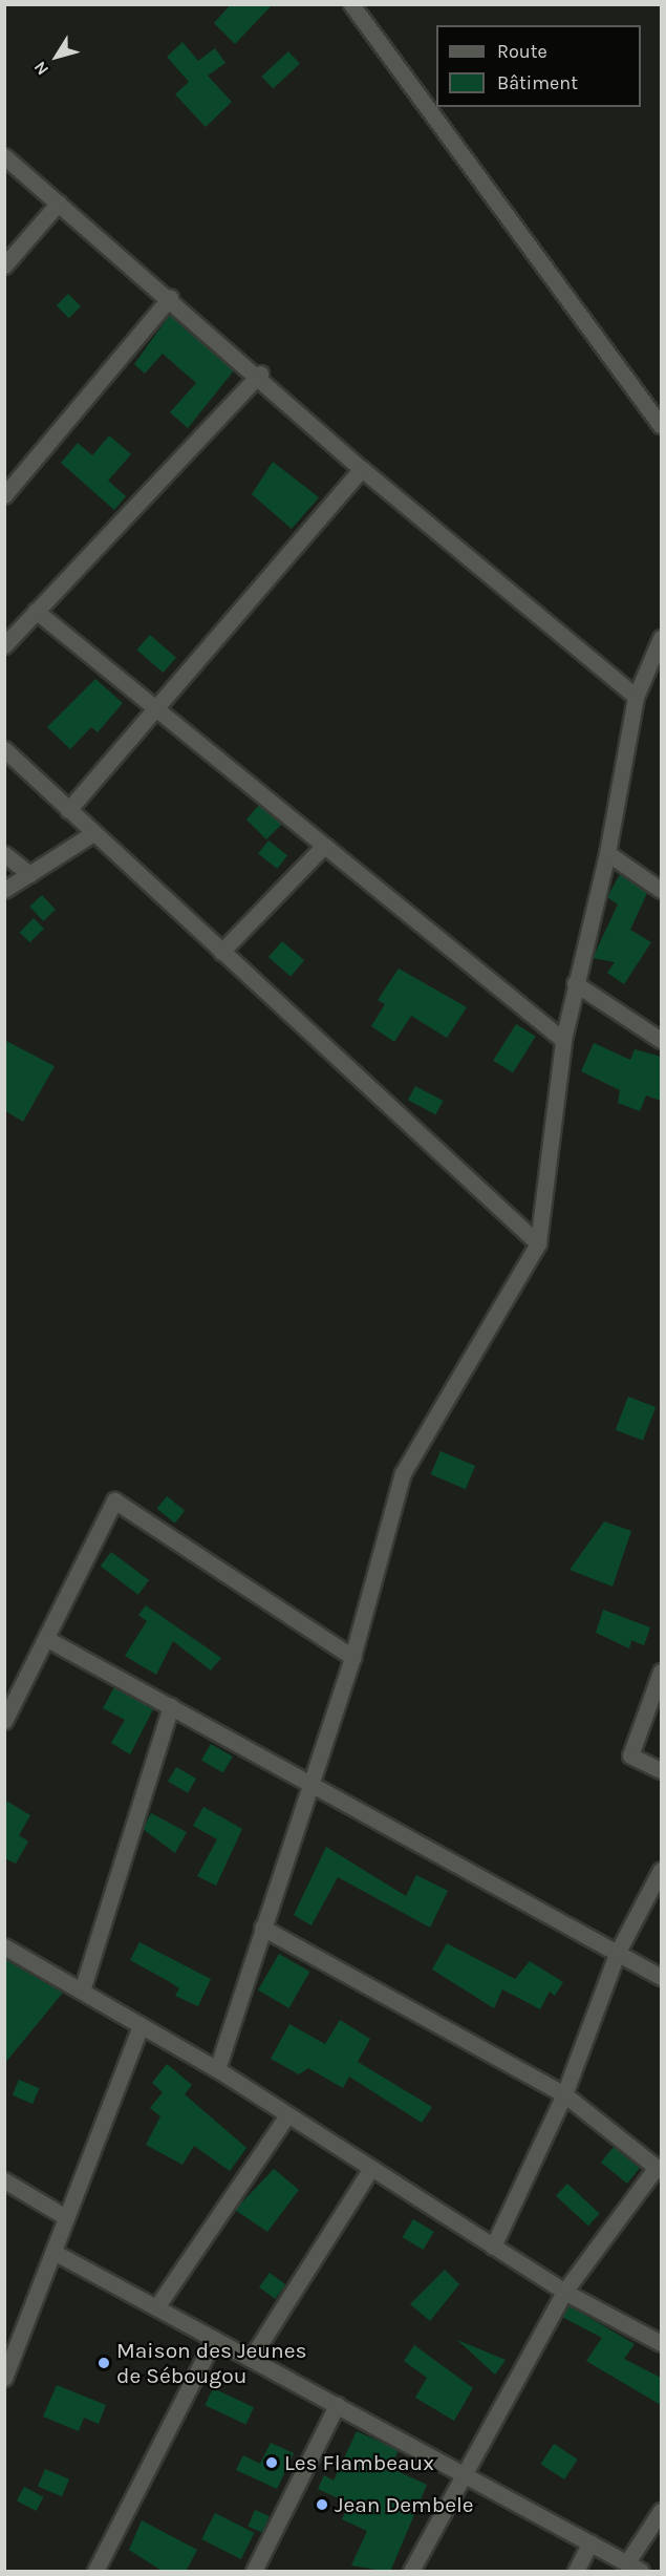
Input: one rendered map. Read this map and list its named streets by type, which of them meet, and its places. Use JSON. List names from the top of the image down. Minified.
{"places":["Maison des Jeunes de Sébougou","Les Flambeaux","Jean Dembele"],"legend":["Route","Bâtiment"],"north":"bottom left"}
